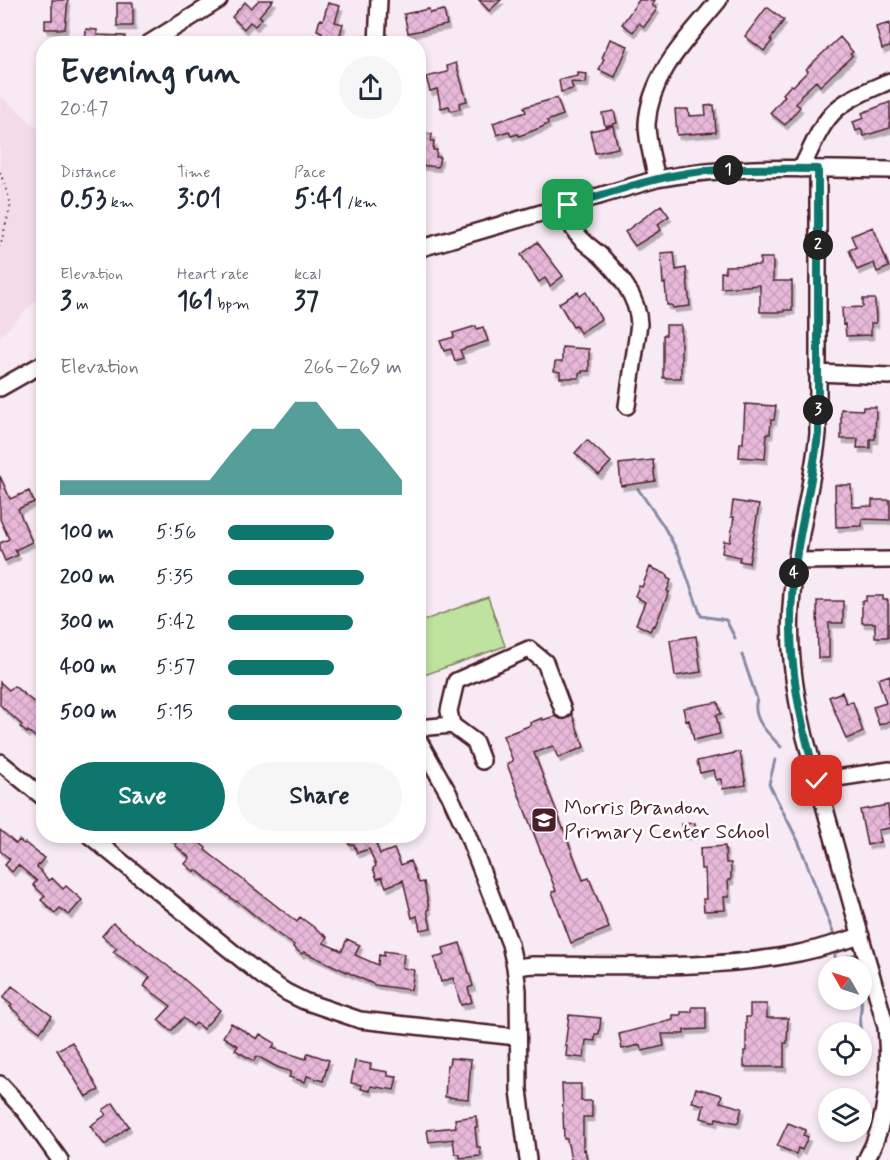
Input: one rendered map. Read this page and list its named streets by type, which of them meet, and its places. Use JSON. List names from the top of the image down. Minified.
{"places":{"school or university":["Morris Brandon Primary Center School"]},"north":"top left","page":{"heading":["Evening run","20:47"],"stats":[["Distance","0.53 km"],["Time","3:01"],["Pace","5:41 /km"],["Elevation","3 m"],["Heart rate","161 bpm"],["kcal","37"]],"pins":["1","2","3","4"],"chart":["Elevation","266–269 m"],"list":[{"name":"100 m","note":"5:56"},{"name":"200 m","note":"5:35"},{"name":"300 m","note":"5:42"},{"name":"400 m","note":"5:57"},{"name":"500 m","note":"5:15"}],"buttons":["Save","Share"]}}
